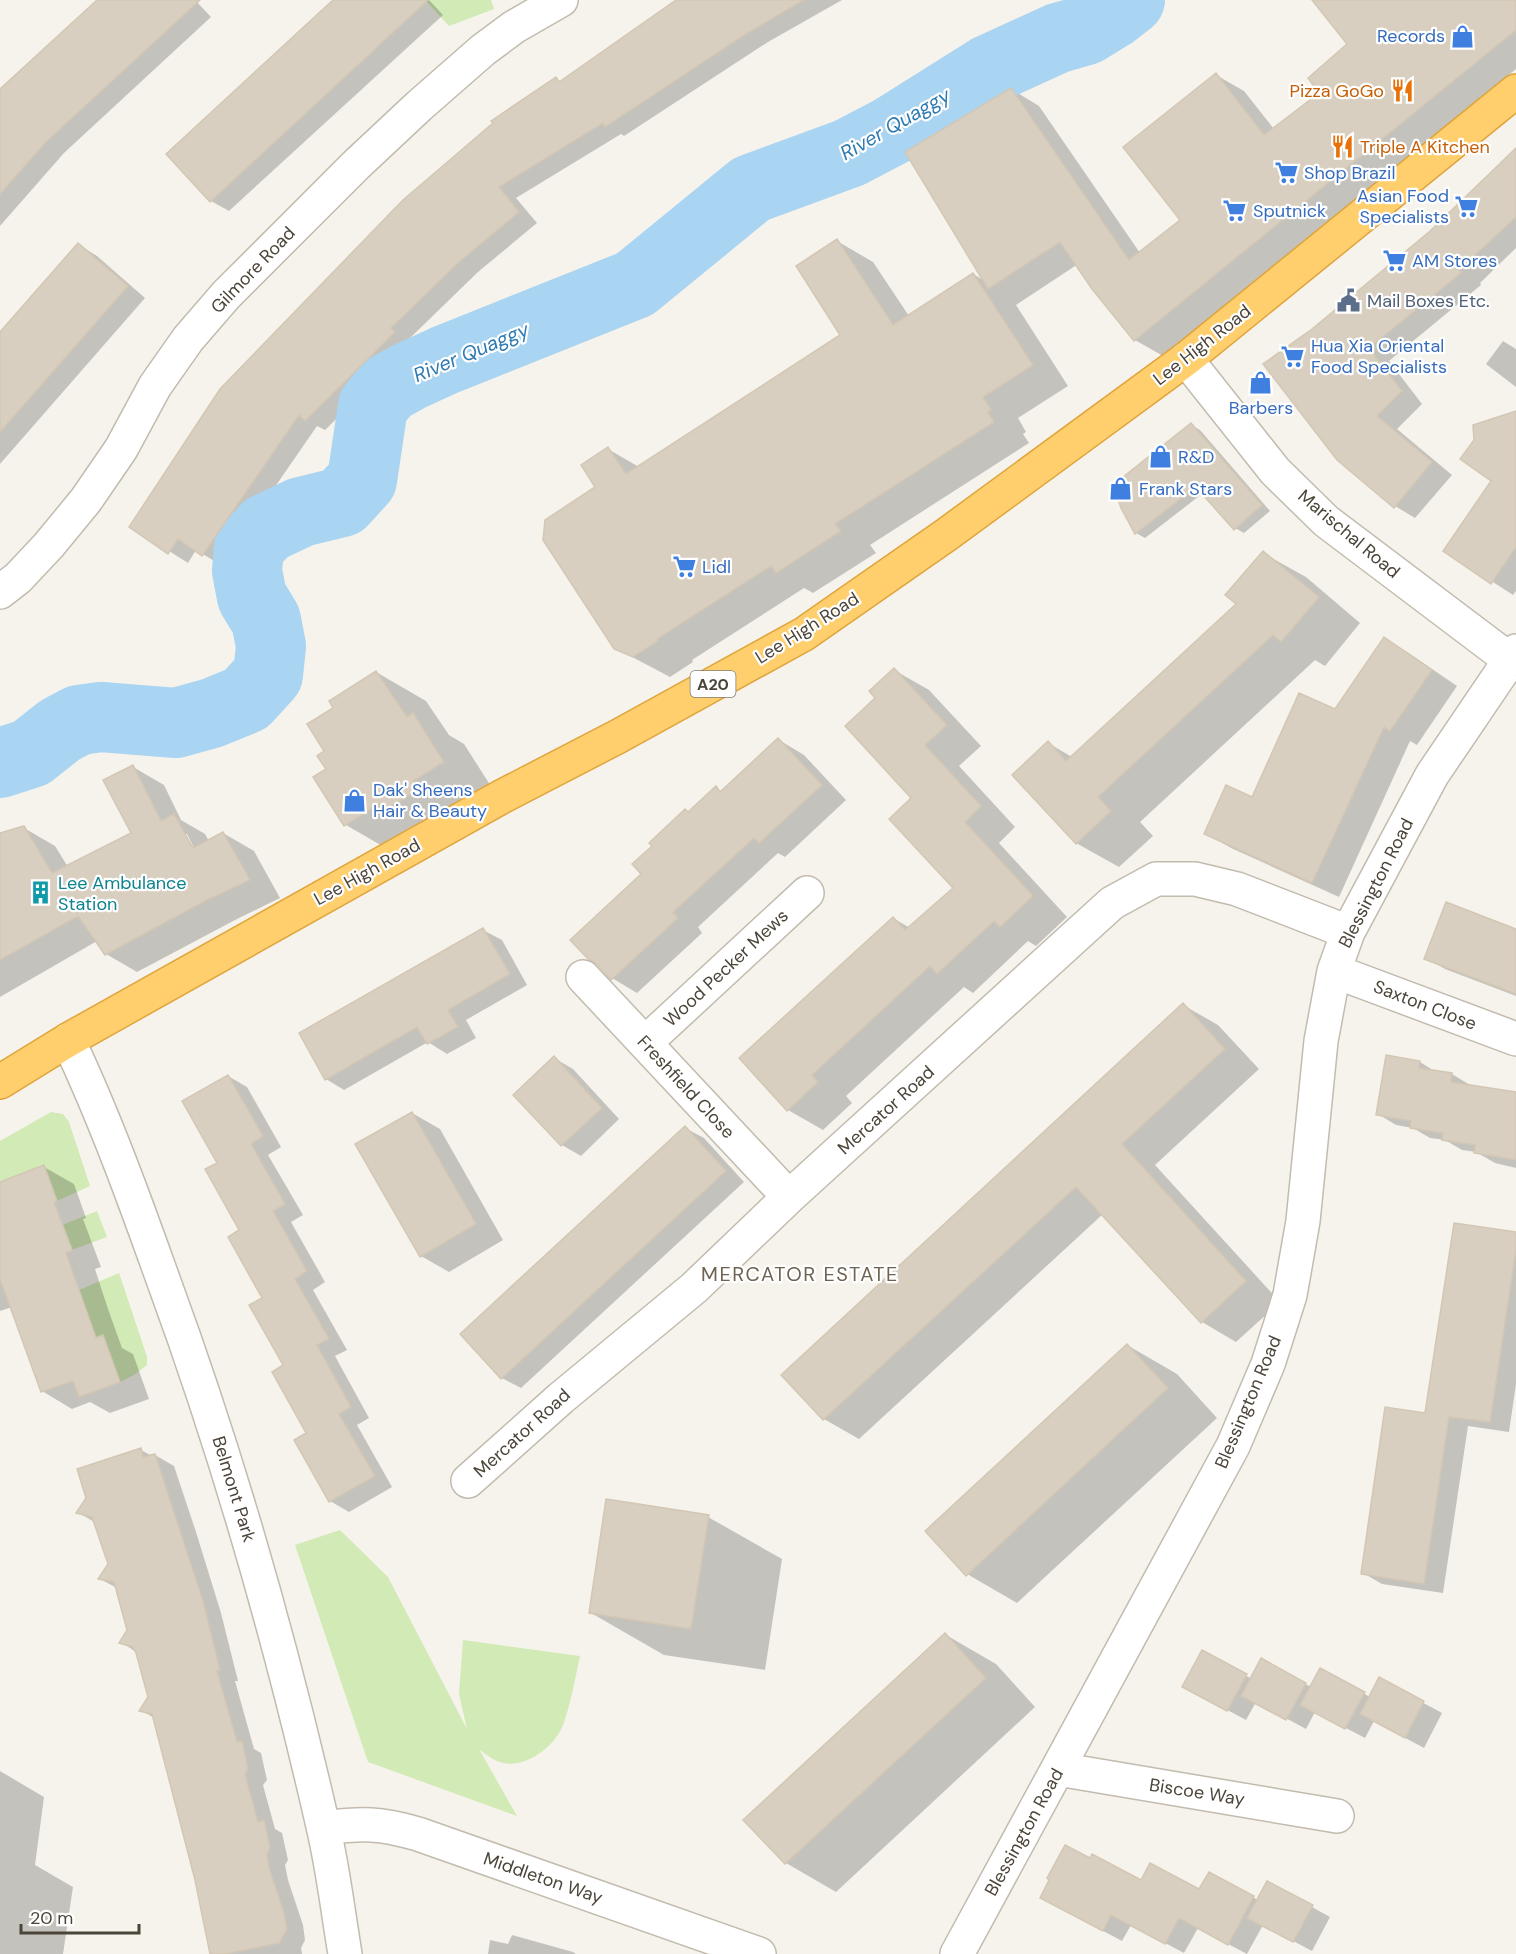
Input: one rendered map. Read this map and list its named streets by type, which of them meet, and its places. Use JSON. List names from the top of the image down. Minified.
{"streets":{"highway":["Lee High Road","A20"],"street":["Gilmore Road","Marischal Road","Blessington Road","Wood Pecker Mews","Saxton Close","Freshfield Close","Mercator Road","Belmont Park","Biscoe Way","Middleton Way"]},"crossings":[["Lee High Road","Marischal Road"],["Lee High Road","Belmont Park"],["Marischal Road","Blessington Road"],["Blessington Road","Saxton Close"],["Blessington Road","Mercator Road"],["Blessington Road","Biscoe Way"],["Wood Pecker Mews","Freshfield Close"],["Freshfield Close","Mercator Road"],["Belmont Park","Middleton Way"]],"districts":["MERCATOR ESTATE"],"water":["River Quaggy"],"places":{"shop":["Records","Barbers","R&D","Frank Stars","Dak' Sheens Hair & Beauty"],"restaurant":["Pizza GoGo","Triple A Kitchen"],"supermarket":["Shop Brazil","Asian Food Specialists","Sputnick","AM Stores","Hua Xia Oriental Food Specialists","Lidl"],"public building":["Mail Boxes Etc."],"building":["Lee Ambulance Station"]},"scale_bar":"20 m"}
